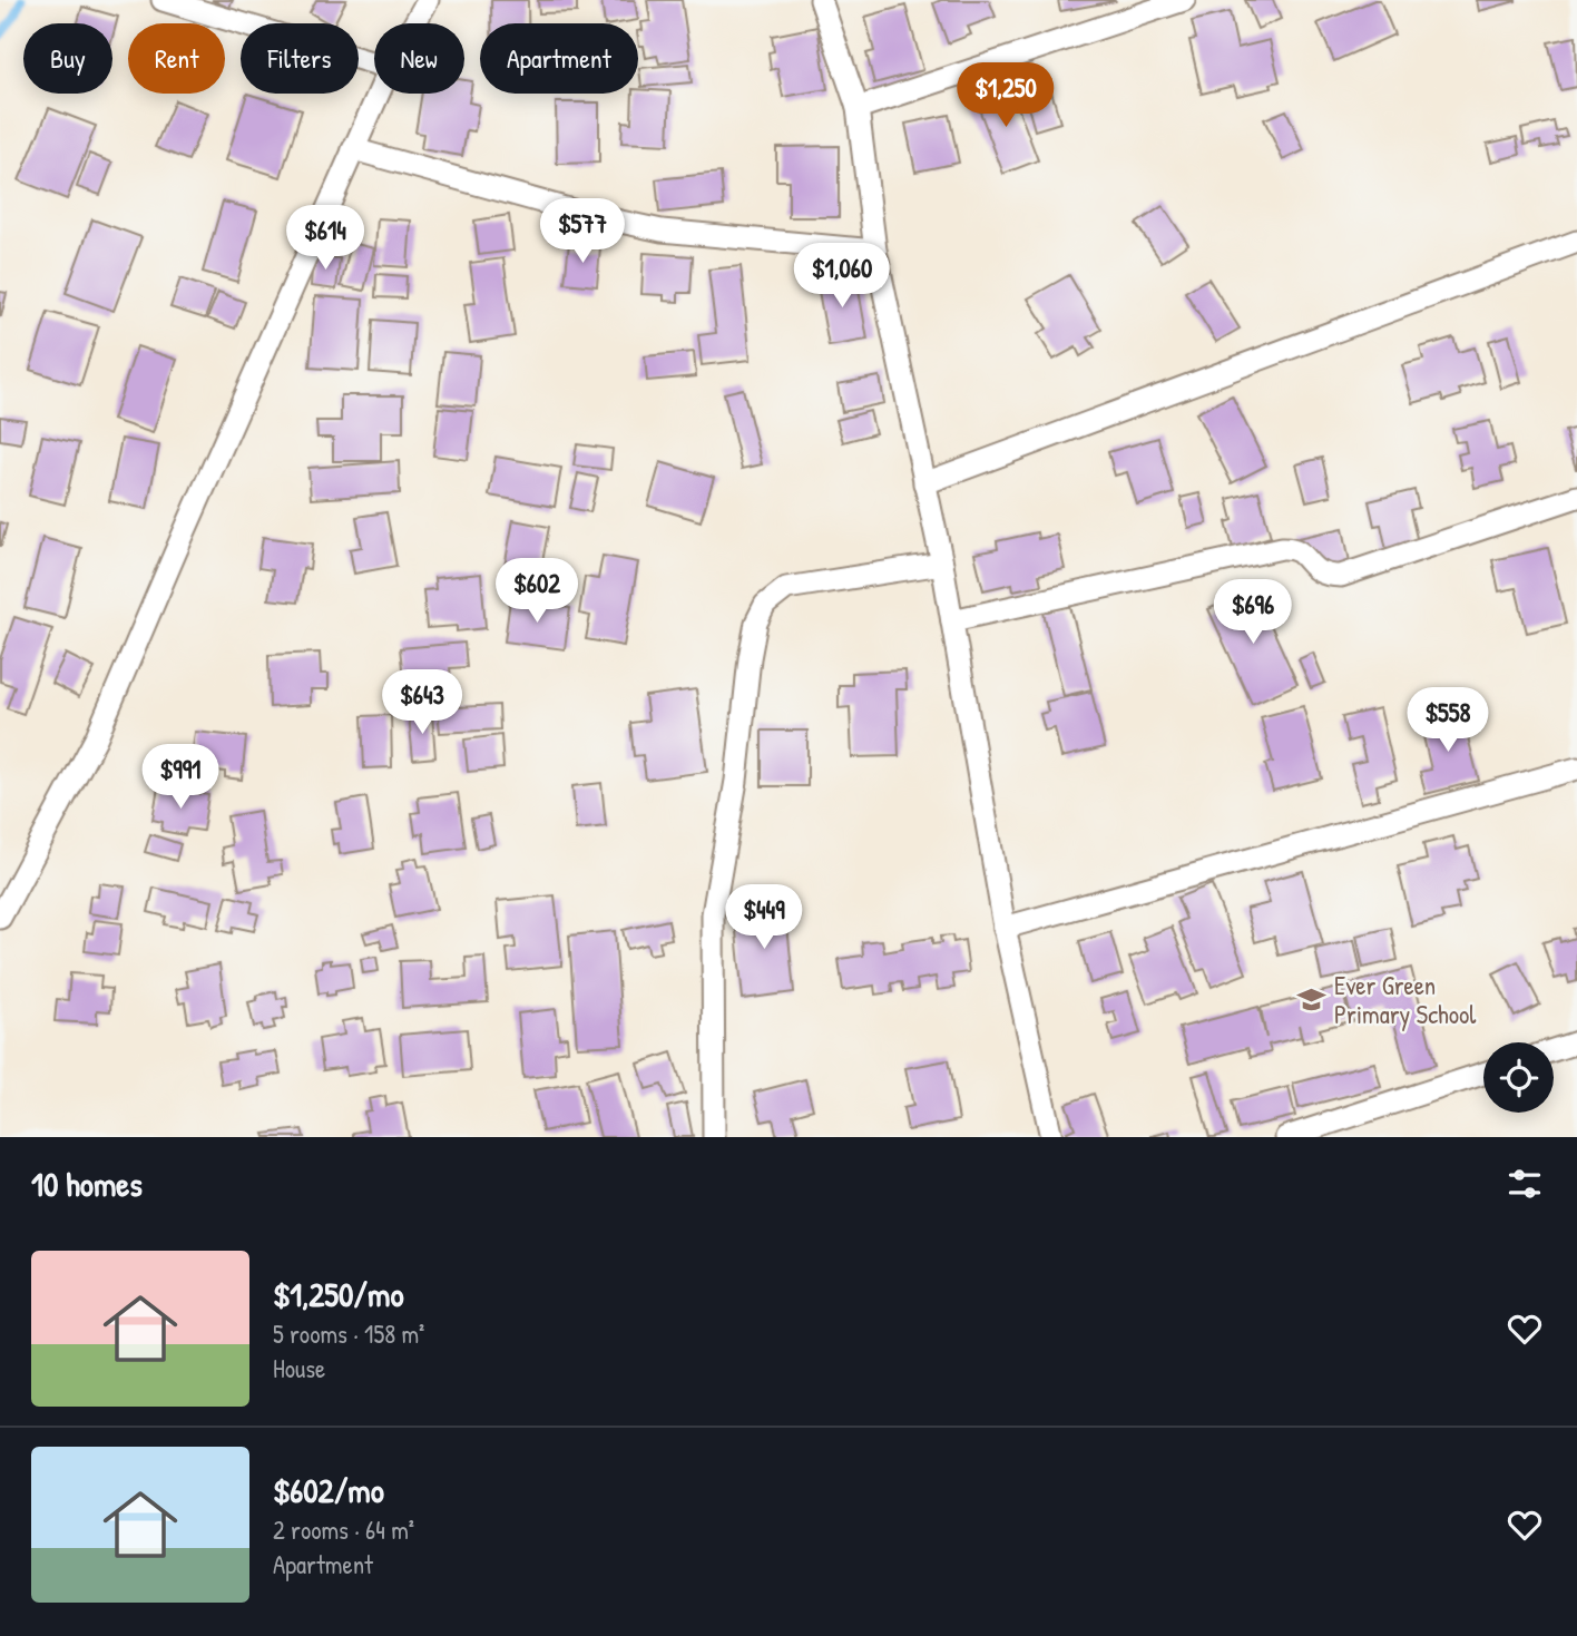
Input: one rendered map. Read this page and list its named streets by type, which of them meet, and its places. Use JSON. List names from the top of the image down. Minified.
{"places":{"school or university":["Ever Green Primary School"]},"page":{"chip":["Buy","Rent","Filters","New","Apartment"],"price":["$1,250","$577","$614","$1,060","$602","$696","$643","$558","$991","$449"],"heading":"10 homes","list":[{"name":"$1,250/mo","note":"5 rooms · 158 m² · House"},{"name":"$602/mo","note":"2 rooms · 64 m² · Apartment"}]}}
